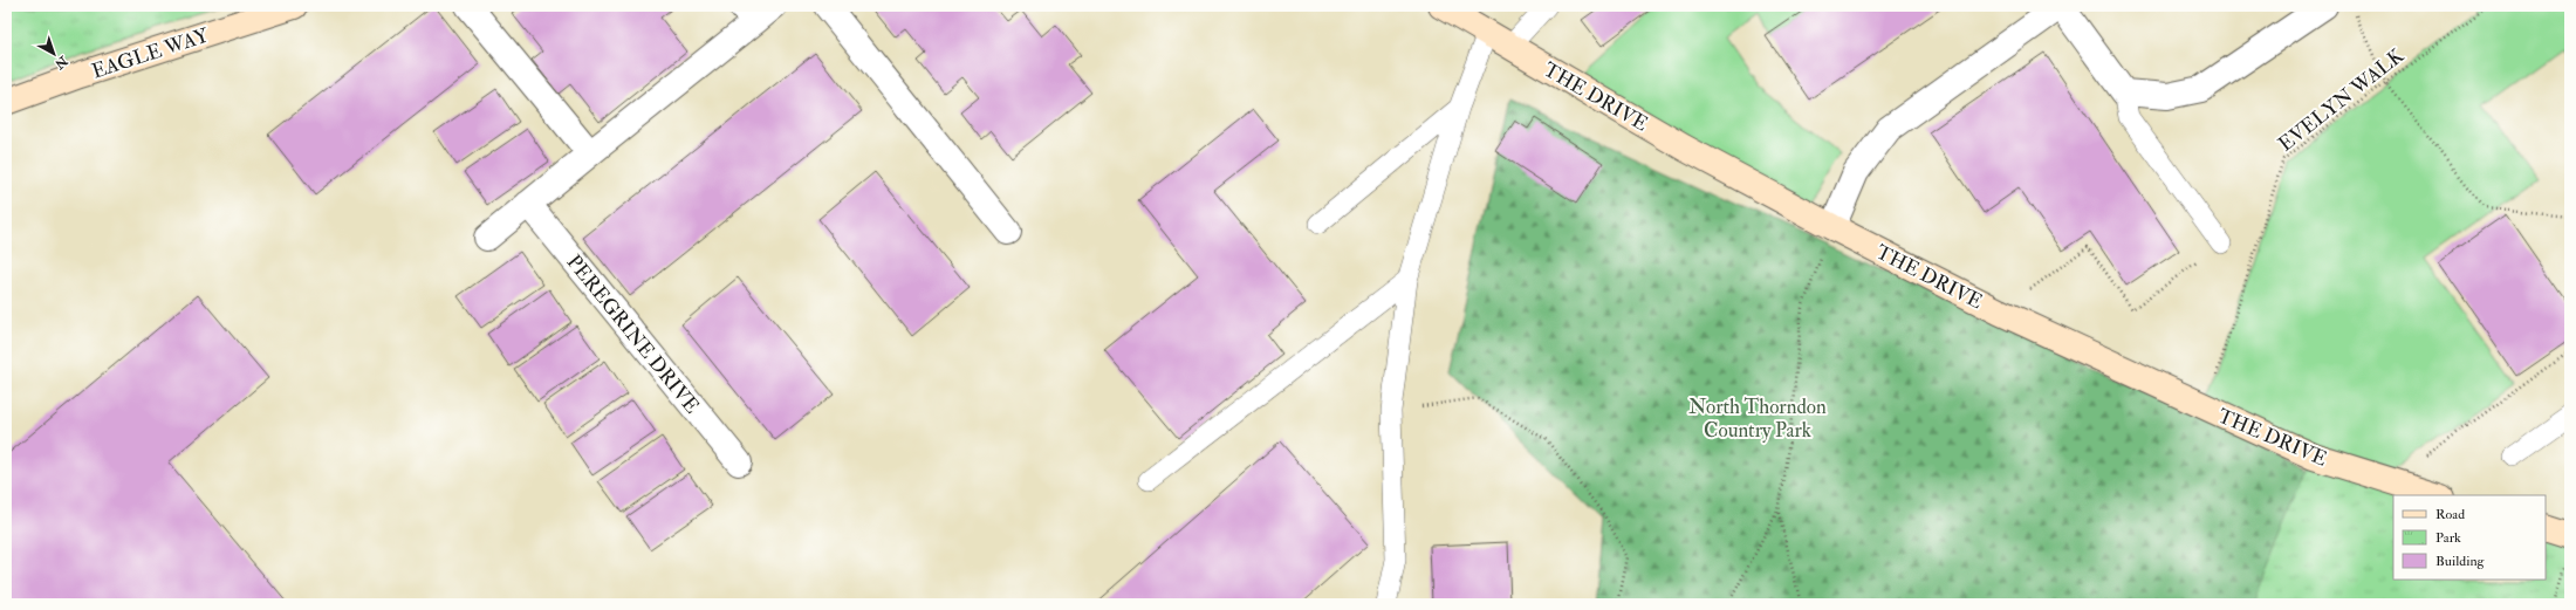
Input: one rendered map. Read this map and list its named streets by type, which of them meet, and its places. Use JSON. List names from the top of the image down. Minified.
{"streets":{"street":["EAGLE WAY","THE DRIVE","PEREGRINE DRIVE"],"path":["EVELYN WALK"]},"crossings":[["THE DRIVE","EVELYN WALK"]],"parks":["North Thorndon Country Park"],"legend":["Road","Park","Building"],"north":"bottom right"}
